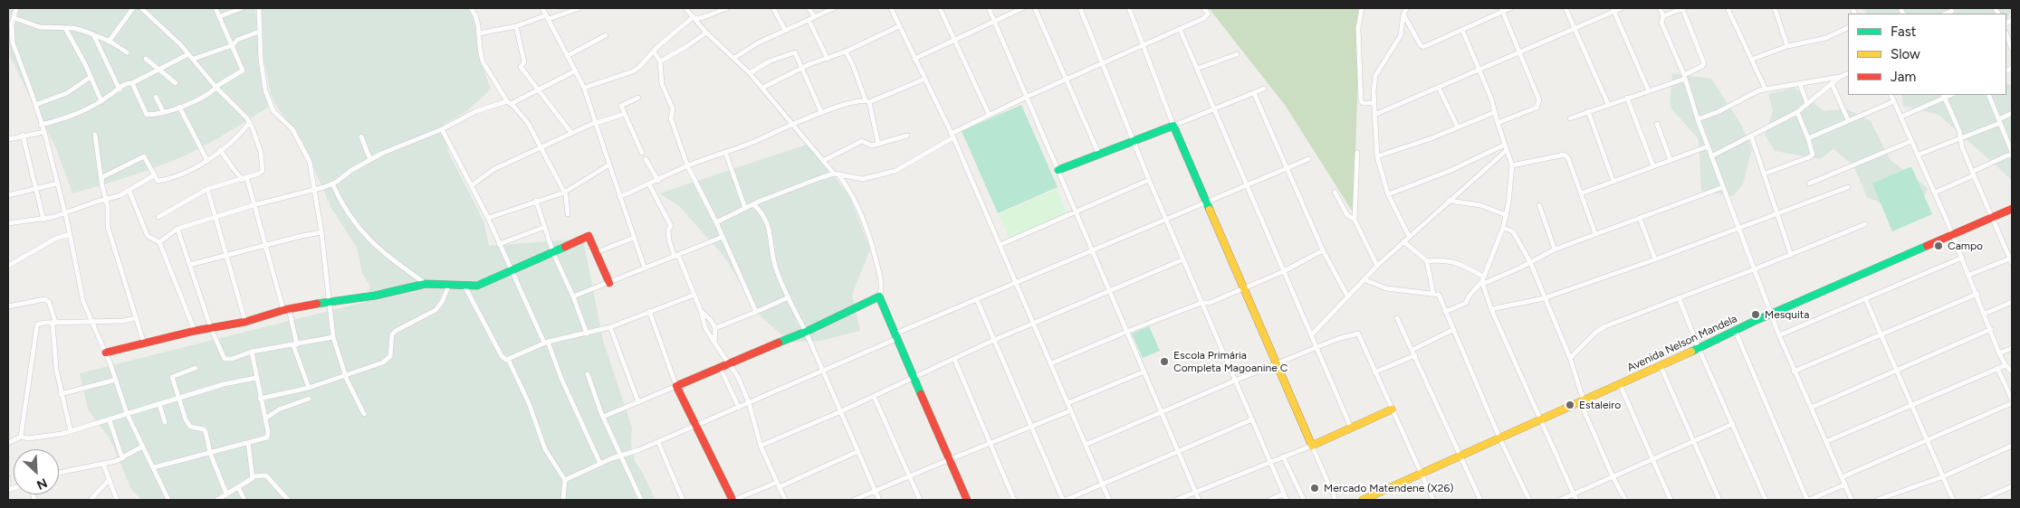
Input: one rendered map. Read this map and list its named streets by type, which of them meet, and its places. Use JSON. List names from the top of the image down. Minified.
{"streets":{"street":["Avenida Nelson Mandela"]},"places":["Campo","Mesquita","Escola Primária Completa Magoanine C","Estaleiro","Mercado Matendene (X26)"],"legend":["Fast","Slow","Jam"],"north":"bottom right"}
